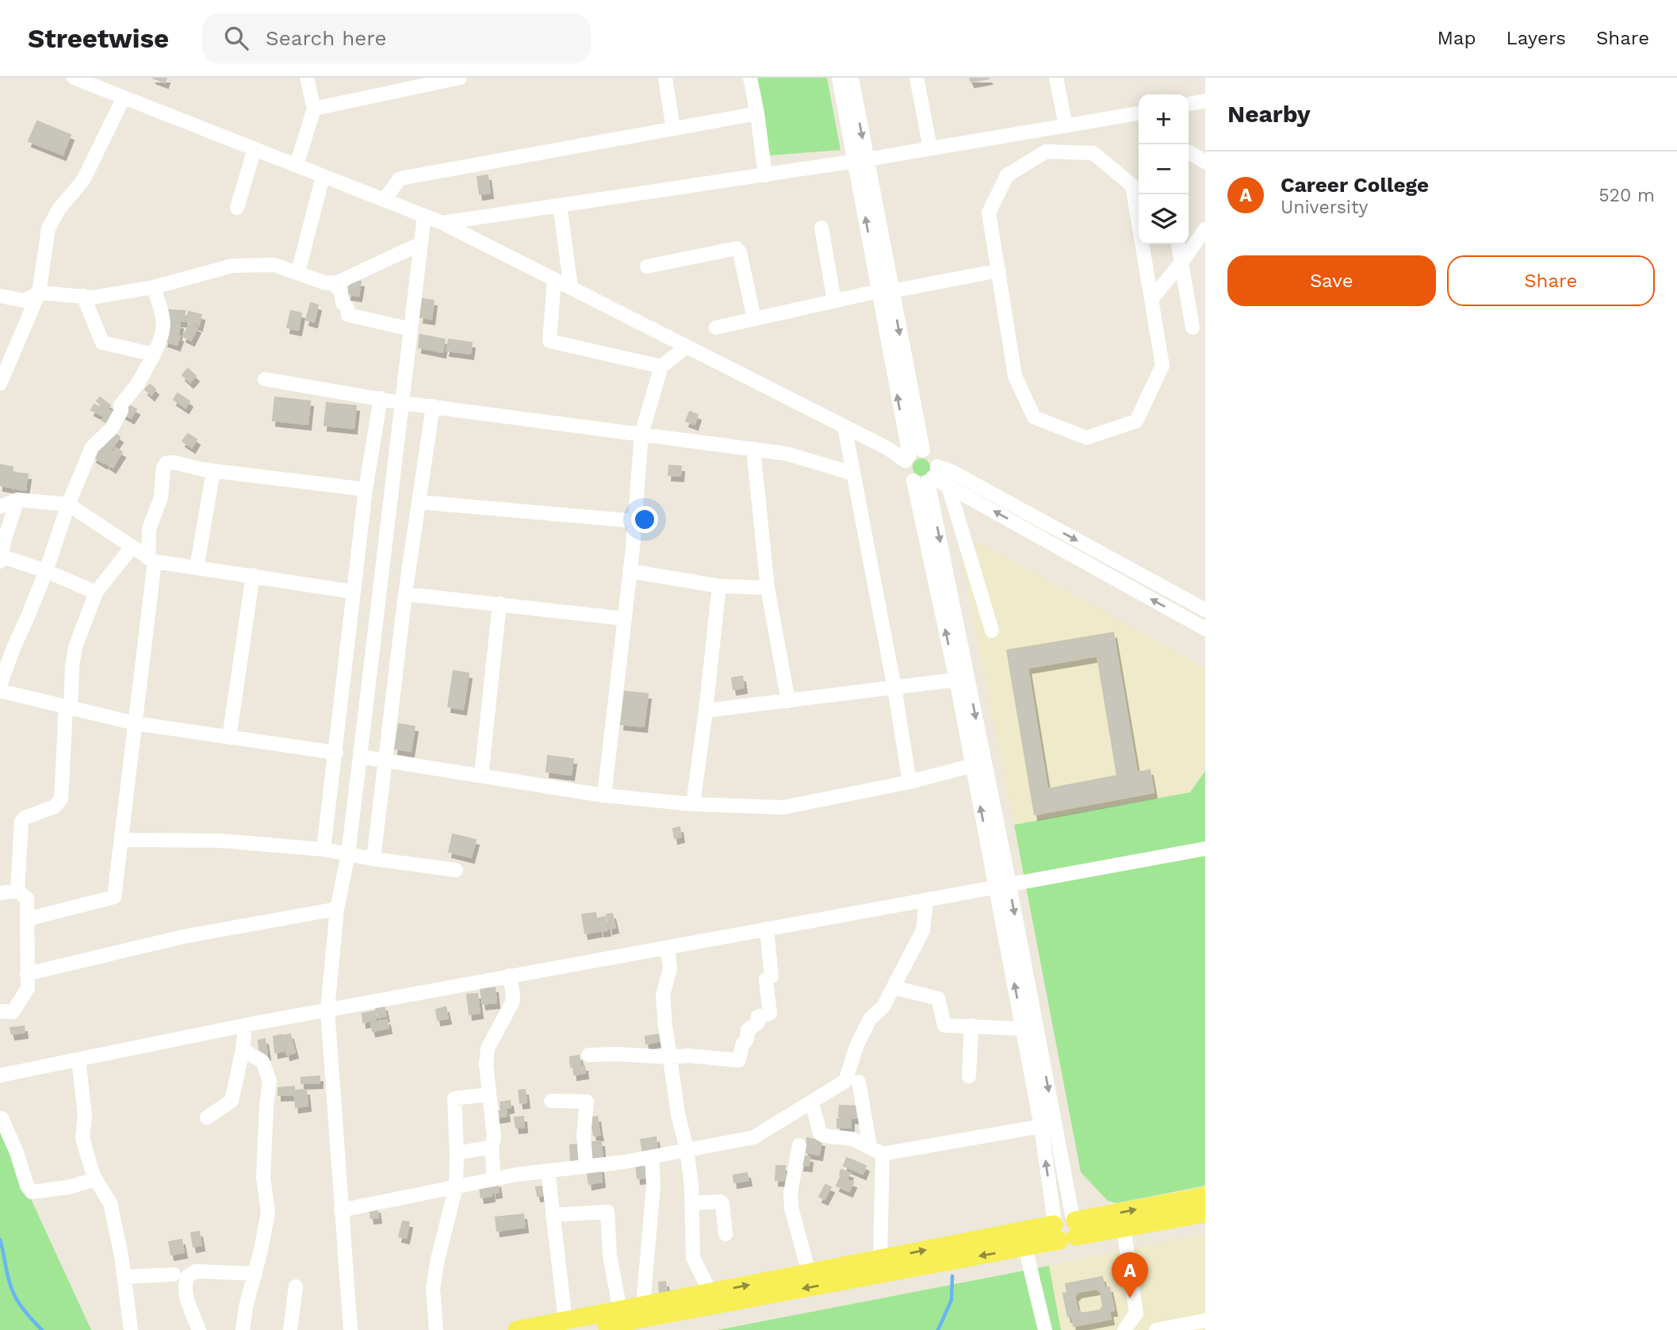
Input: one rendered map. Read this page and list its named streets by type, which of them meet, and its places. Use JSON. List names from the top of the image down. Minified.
{"page":{"header":"Streetwise","search":"Search here","nav":["Map","Layers","Share"],"heading":"Nearby","map_buttons":["+","−"],"list":[{"mark":"A","name":"Career College","note":"University","value":"520 m"}],"buttons":["Save","Share"],"pins":"A"}}
